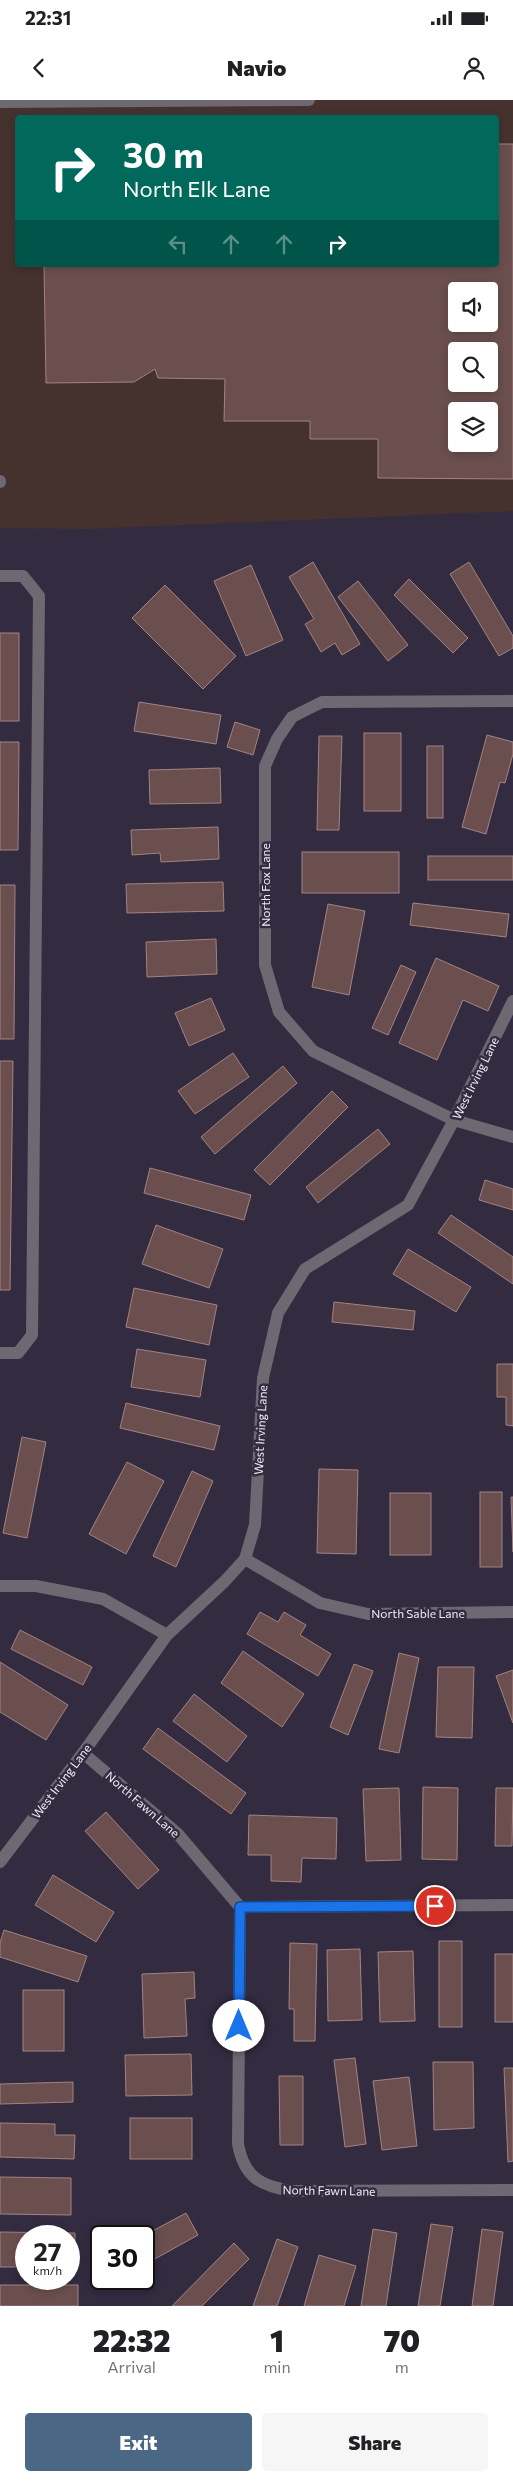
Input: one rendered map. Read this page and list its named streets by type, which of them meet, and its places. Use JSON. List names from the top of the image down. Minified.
{"streets":{"street":["North Fox Lane","West Irving Lane","North Sable Lane","North Fawn Lane"]},"crossings":[["North Fox Lane","West Irving Lane"],["West Irving Lane","North Sable Lane"],["West Irving Lane","North Fawn Lane"]],"page":{"status":"22:31","header":"Navio","turn":["30 m","North Elk Lane"],"speed":"27 km/h","limit":"30","eta":["22:32","Arrival","1","min","70","m"],"buttons":["Exit","Share"]}}
